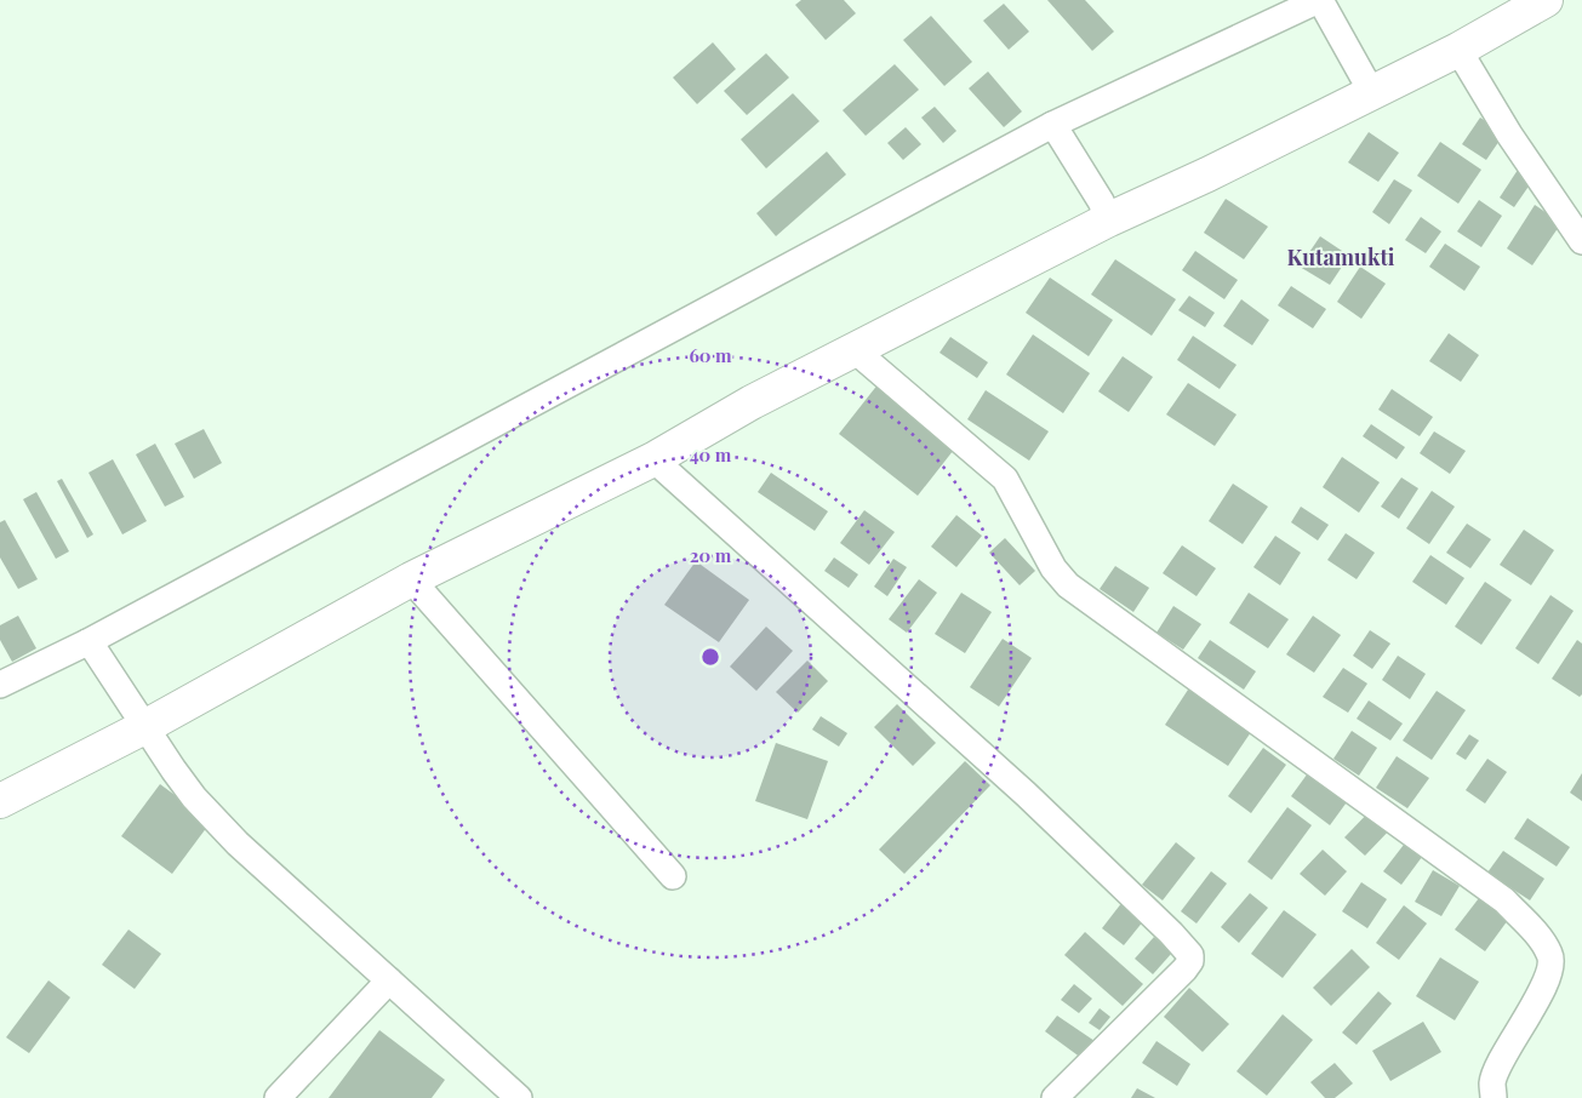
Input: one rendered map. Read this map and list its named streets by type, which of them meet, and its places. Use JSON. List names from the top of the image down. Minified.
{"districts":["Kutamukti"],"rings":["60 m","40 m","20 m"]}
